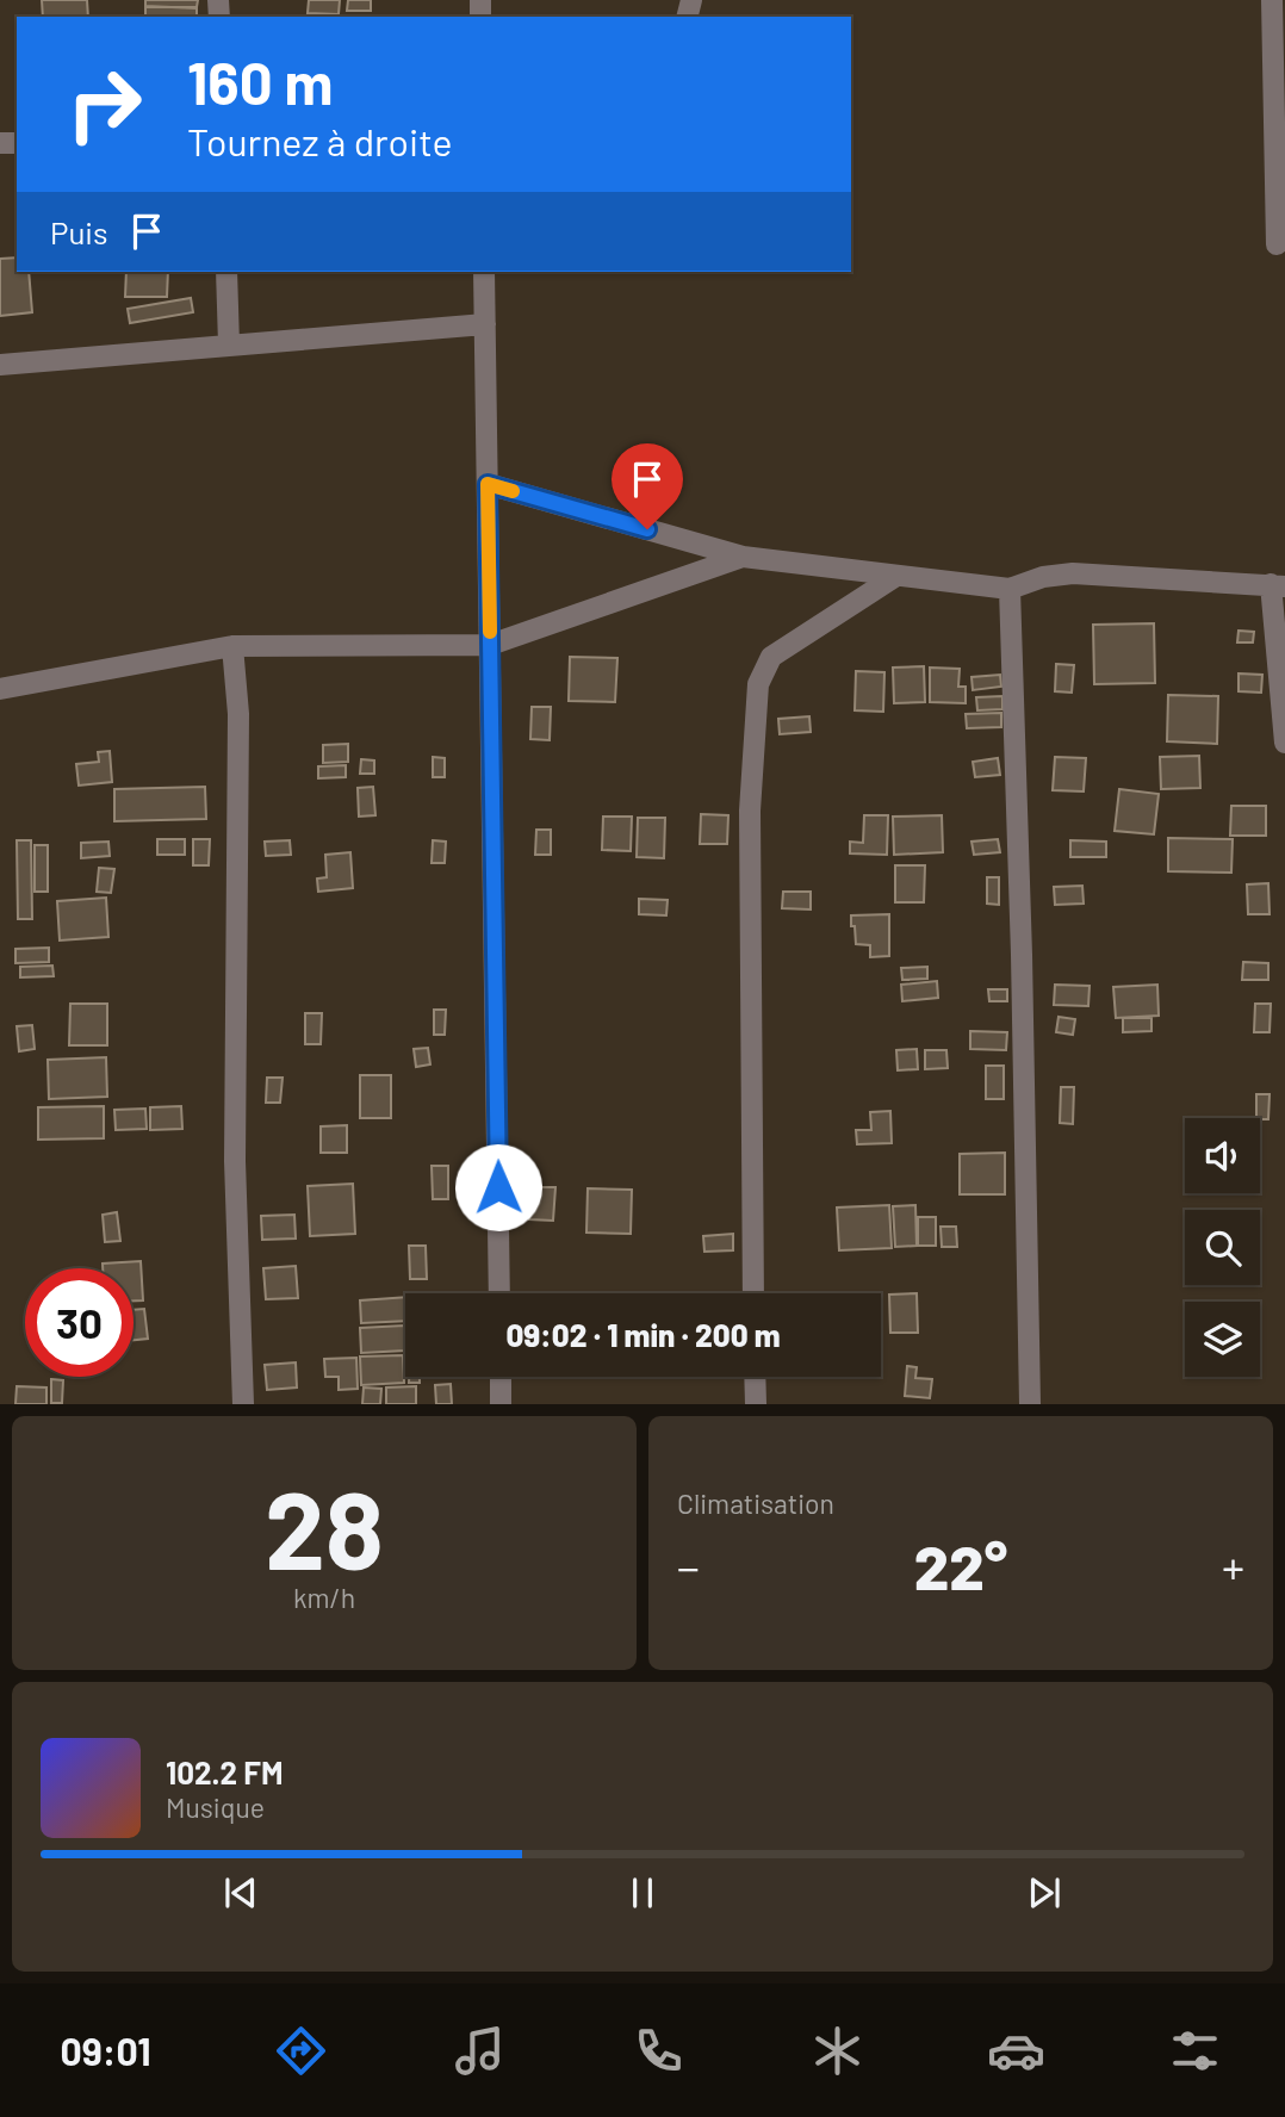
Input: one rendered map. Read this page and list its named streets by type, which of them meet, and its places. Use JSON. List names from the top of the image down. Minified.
{"page":{"turn":["160 m","Tournez à droite"],"then":"Puis","limit":"30","trip":"09:02 · 1 min · 200 m","tile":[["28","km/h"],"Climatisation"],"heat":["−","22°","+"],"song":["102.2 FM","Musique"],"tabs":"09:01"}}
